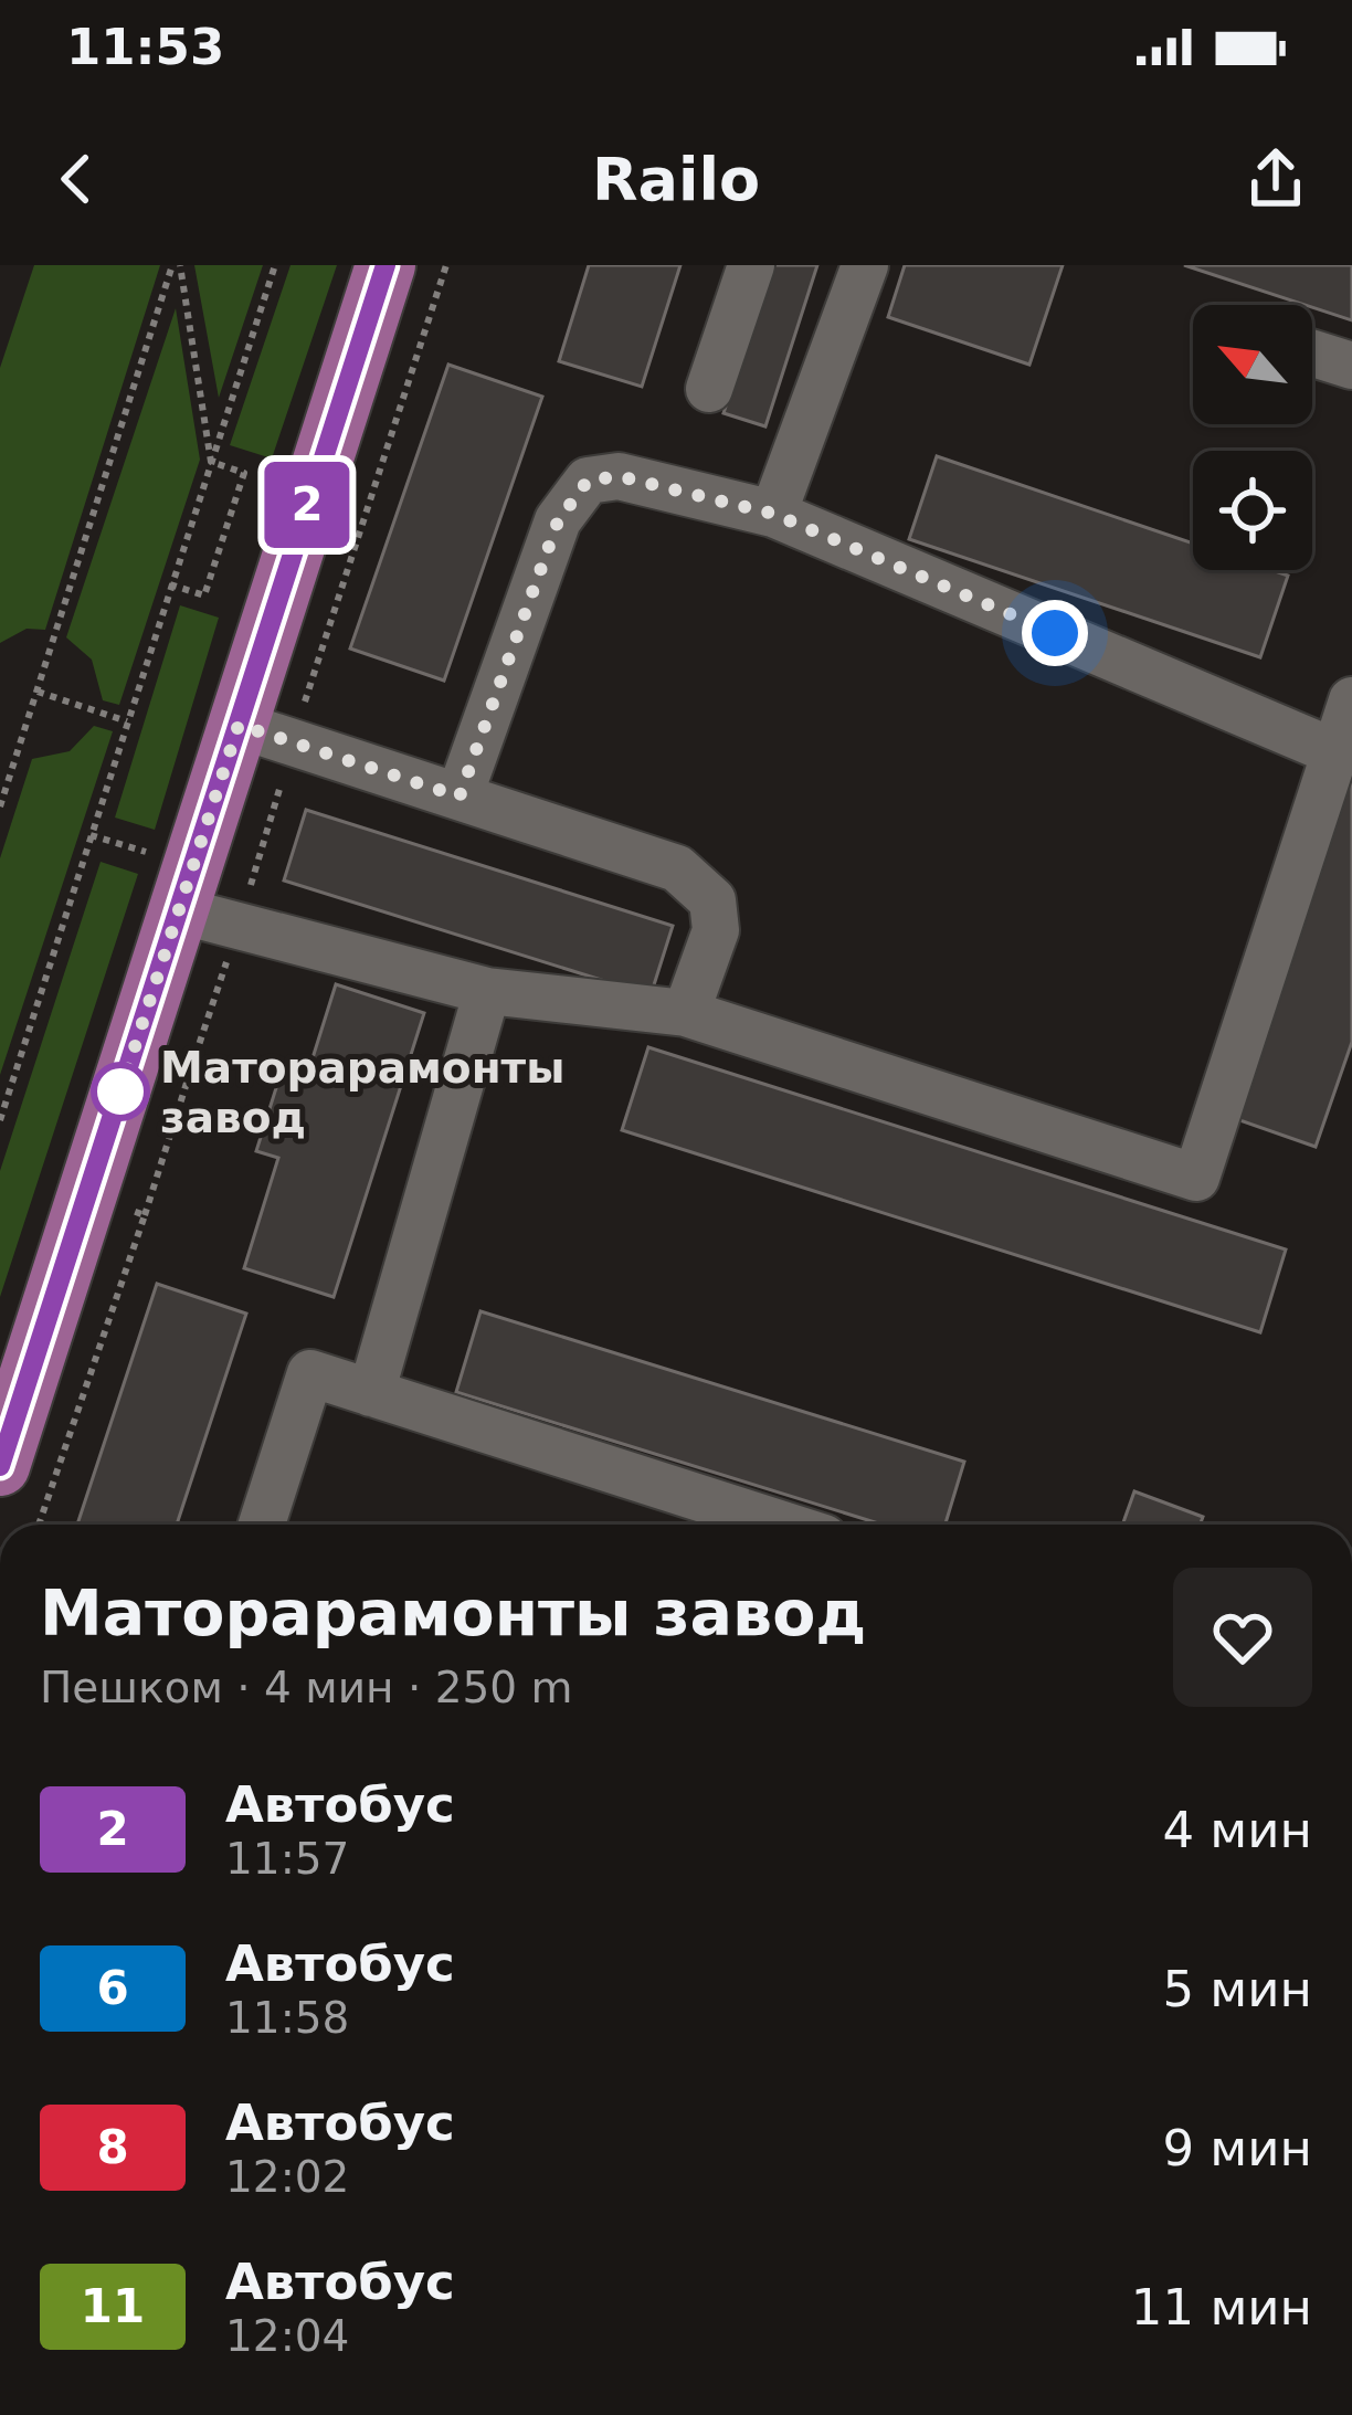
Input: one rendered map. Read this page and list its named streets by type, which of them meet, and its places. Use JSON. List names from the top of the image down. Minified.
{"places":["Маторарамонты завод"],"lines":["bus line 2"],"north":"top left","page":{"status":"11:53","header":"Railo","on_map":"2","heading":["Маторарамонты завод","Пешком · 4 мин · 250 m"],"list":[{"mark":"2","name":"Автобус","note":"11:57","value":"4 мин"},{"mark":"6","name":"Автобус","note":"11:58","value":"5 мин"},{"mark":"8","name":"Автобус","note":"12:02","value":"9 мин"},{"mark":"11","name":"Автобус","note":"12:04","value":"11 мин"}]}}
